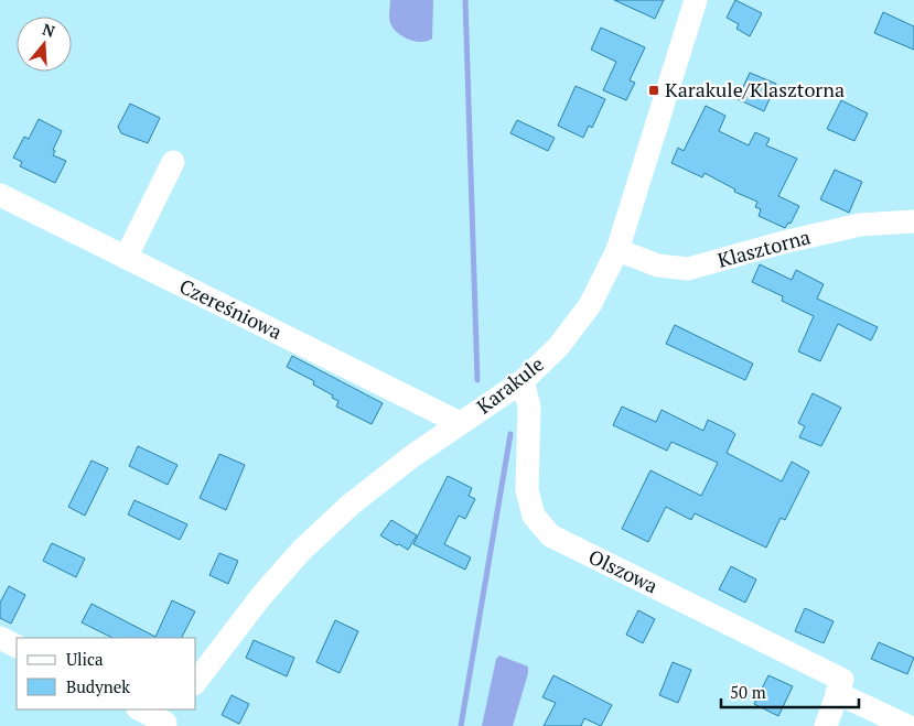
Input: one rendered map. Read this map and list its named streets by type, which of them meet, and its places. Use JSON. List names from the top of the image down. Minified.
{"streets":{"street":["Klasztorna","Czereśniowa","Karakule","Olszowa"]},"crossings":[["Klasztorna","Karakule"],["Czereśniowa","Karakule"],["Karakule","Olszowa"]],"places":{"transit":["Karakule/Klasztorna"]},"legend":["Ulica","Budynek"],"scale_bar":"50 m","north":"top"}
